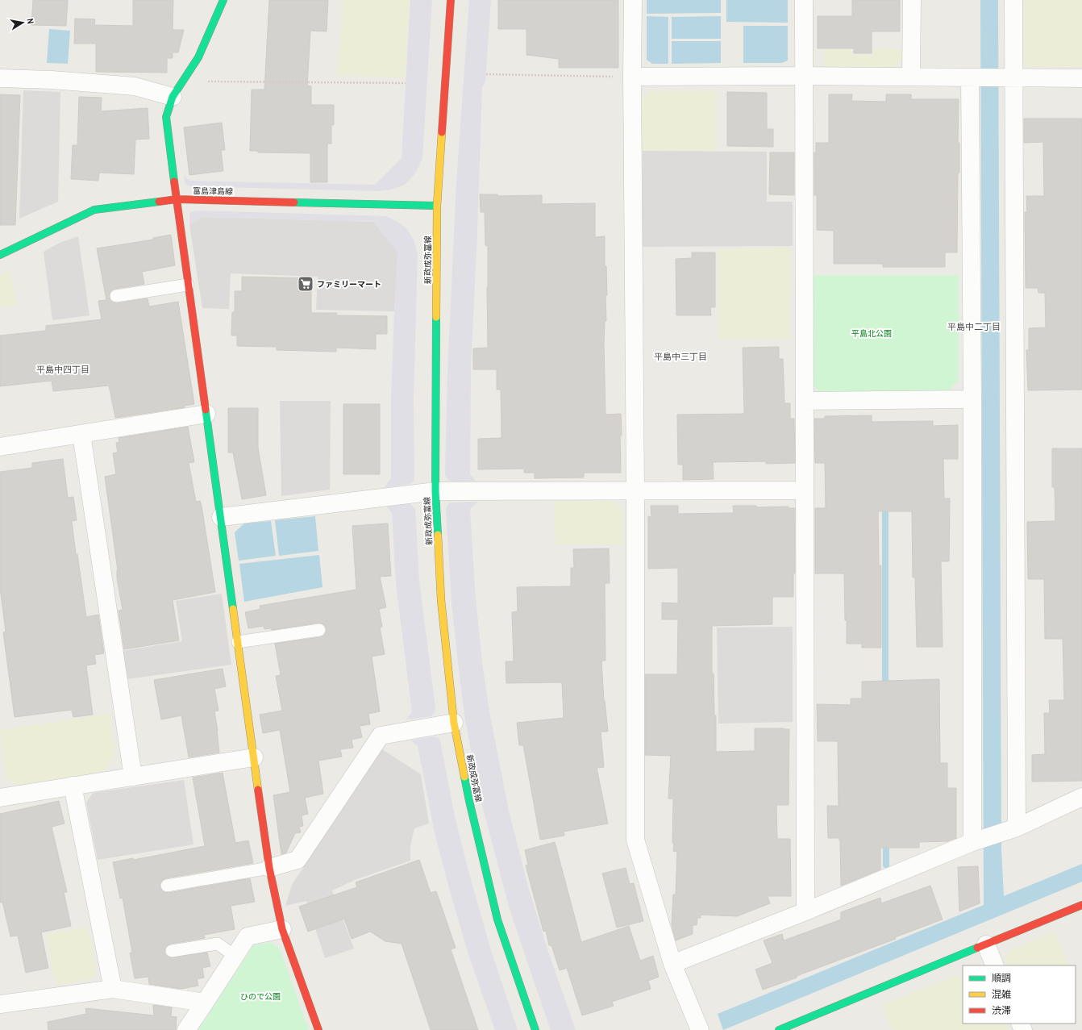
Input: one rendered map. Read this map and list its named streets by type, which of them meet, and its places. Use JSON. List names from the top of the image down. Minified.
{"streets":{"main road":["富島津島線","新政成弥富線"]},"crossings":[["富島津島線","新政成弥富線"]],"districts":["平島中二丁目","平島中三丁目","平島中四丁目"],"parks":["平島北公園","ひので公園"],"places":{"supermarket":["ファミリーマート"]},"legend":["順調","混雑","渋滞"],"north":"right"}
